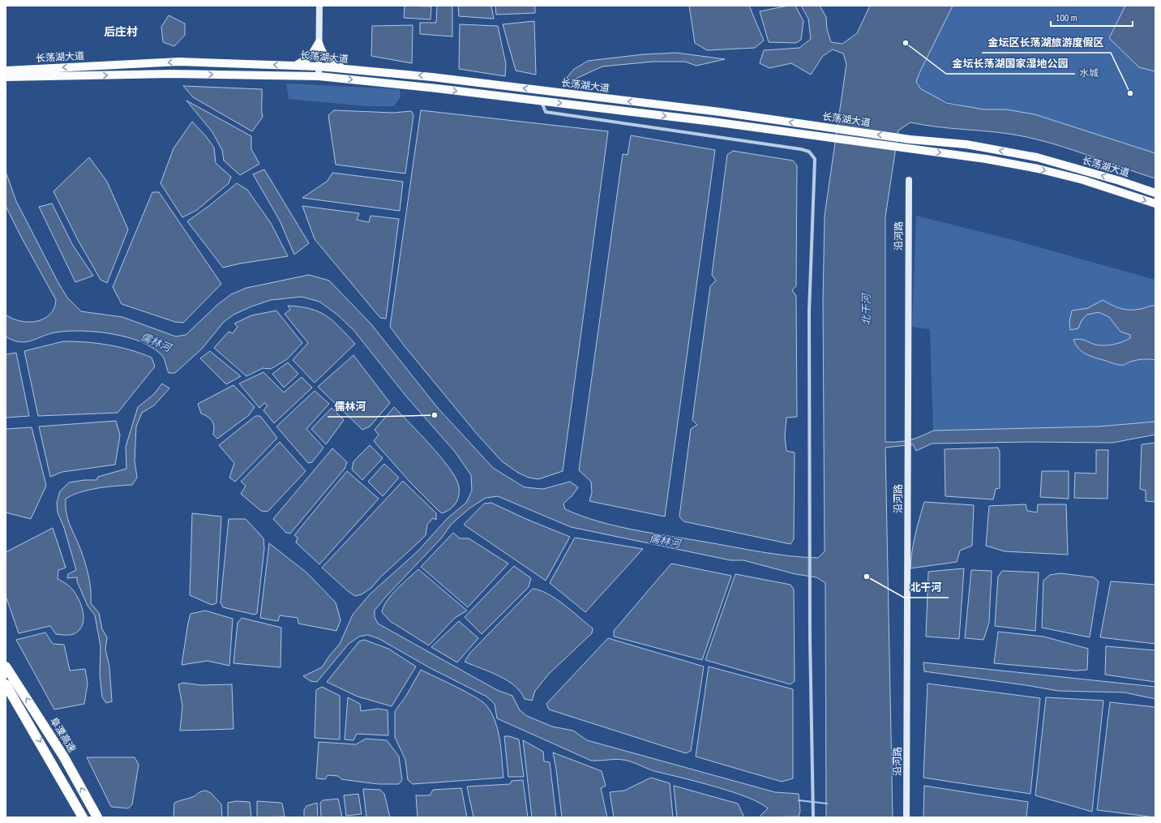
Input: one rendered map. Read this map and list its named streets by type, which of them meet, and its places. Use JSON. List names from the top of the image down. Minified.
{"streets":{"highway":["阜溧高速"],"main road":["长荡湖大道"],"street":["沿河路"]},"districts":["后庄村"],"water":["北干河","儒林河"],"parks":["水城"],"places":["金坛长荡湖国家湿地公园","金坛区长荡湖旅游度假区","儒林河","北干河"],"scale_bar":"100 m"}
